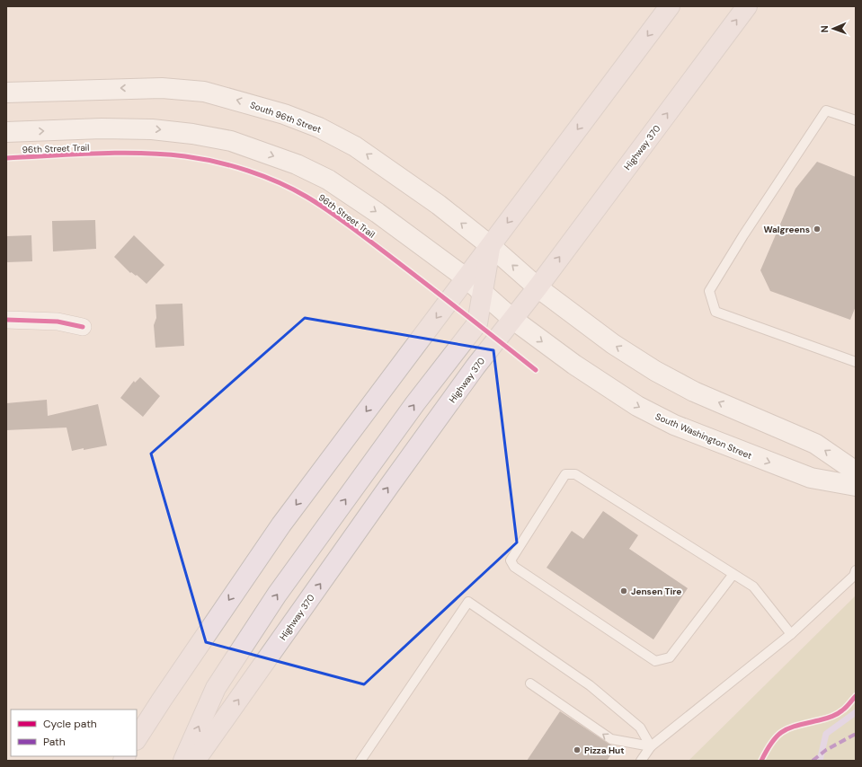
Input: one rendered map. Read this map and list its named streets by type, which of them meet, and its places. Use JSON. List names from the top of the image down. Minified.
{"streets":{"highway":["Highway 370"],"main road":["South 96th Street","South Washington Street"],"cycle path":["96th Street Trail"]},"crossings":[["South 96th Street","Highway 370"],["Highway 370","South Washington Street"]],"places":["Walgreens","Jensen Tire","Pizza Hut"],"legend":["Cycle path","Path"],"north":"left"}
